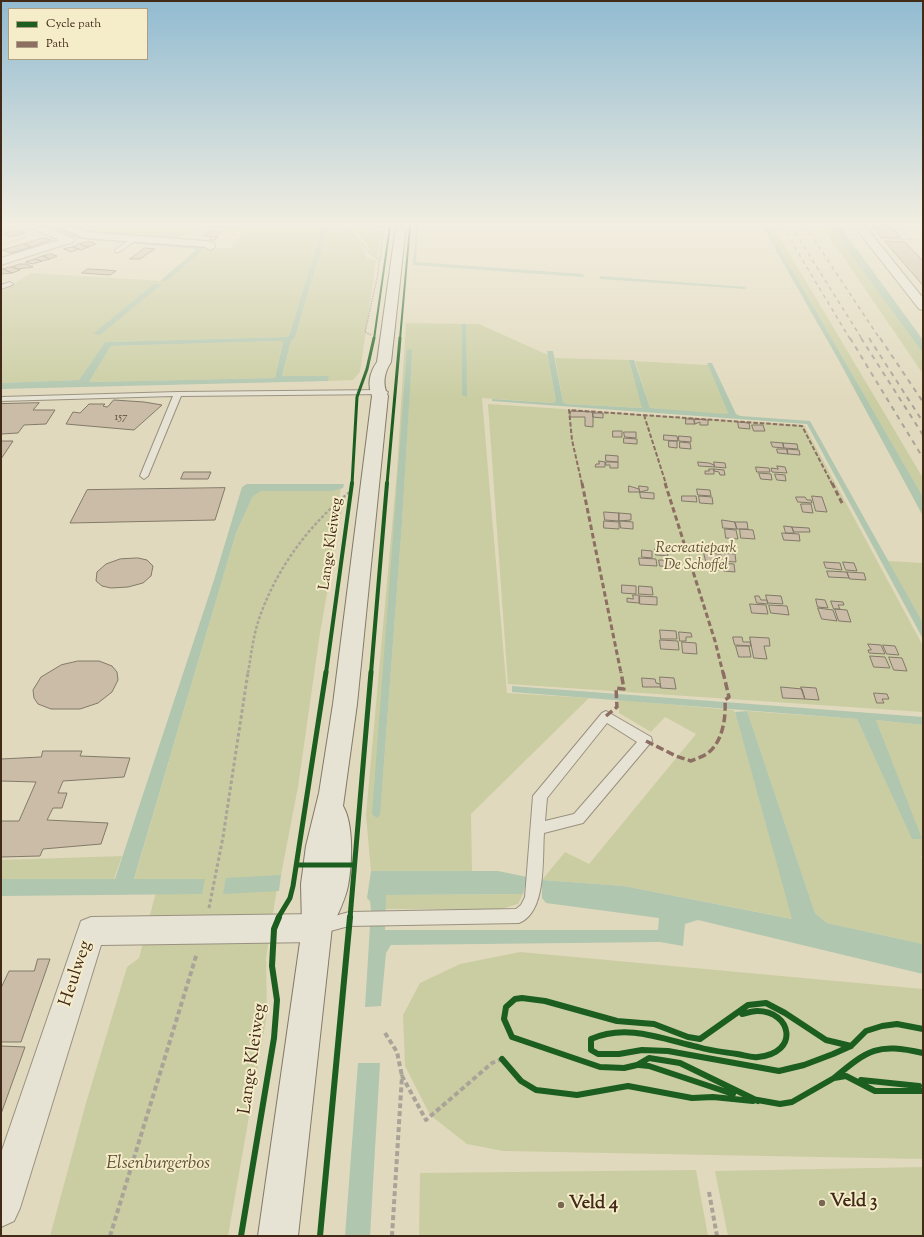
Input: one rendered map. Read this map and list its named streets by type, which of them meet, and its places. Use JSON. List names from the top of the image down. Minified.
{"streets":{"street":["Lange Kleiweg","Heulweg"]},"crossings":[["Lange Kleiweg","Heulweg"]],"parks":["Recreatiepark De Schoffel","Elsenburgerbos"],"places":["Veld 3","Veld 4"],"house_numbers":["157"],"legend":["Cycle path","Path"]}
